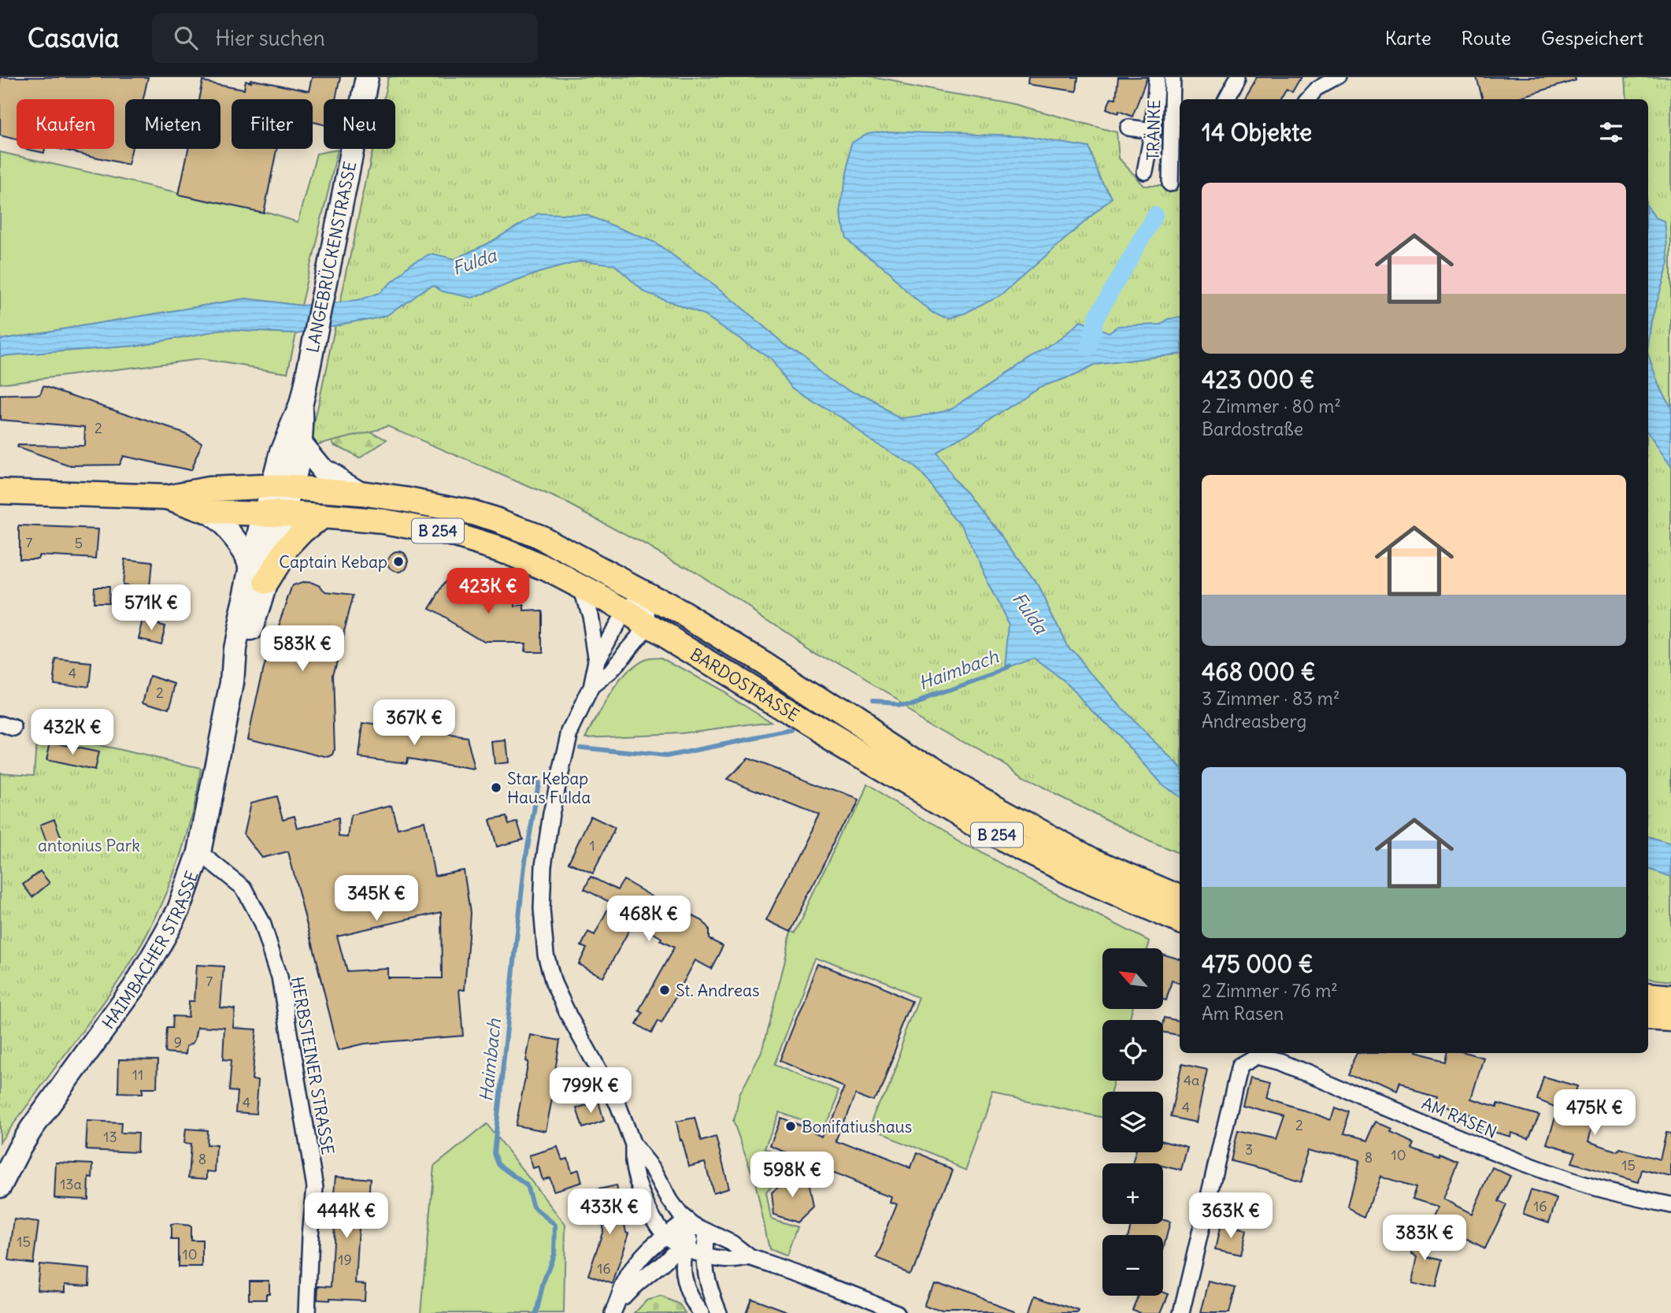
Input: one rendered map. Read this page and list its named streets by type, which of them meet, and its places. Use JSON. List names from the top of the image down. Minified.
{"streets":{"main road":["LANGEBRÜCKENSTRASSE","B 254","BARDOSTRASSE","HAIMBACHER STRASSE"],"street":["TRÄNKE","HERBSTEINER STRASSE","AM RASEN"]},"crossings":[["LANGEBRÜCKENSTRASSE","BARDOSTRASSE"],["LANGEBRÜCKENSTRASSE","HAIMBACHER STRASSE"],["B 254","BARDOSTRASSE"],["B 254","HAIMBACHER STRASSE"],["BARDOSTRASSE","HAIMBACHER STRASSE"],["HAIMBACHER STRASSE","HERBSTEINER STRASSE"]],"water":["Fulda","Haimbach"],"parks":["antonius Park"],"places":["Captain Kebap","Star Kebap Haus Fulda","St. Andreas","Bonifatiushaus"],"house_numbers":["2","7","5","4","2","1","7","9","11","4a","4","4","2","13","3","10","8","8","15","13a","16","15","10","19","16"],"north":"top left","page":{"header":"Casavia","search":"Hier suchen","nav":["Karte","Route","Gespeichert"],"chip":["Kaufen","Mieten","Filter","Neu"],"heading":"14 Objekte","list":[{"name":"423 000 €","note":"2 Zimmer · 80 m² · Bardostraße"},{"name":"468 000 €","note":"3 Zimmer · 83 m² · Andreasberg"},{"name":"475 000 €","note":"2 Zimmer · 76 m² · Am Rasen"}],"price":["423K €","571K €","583K €","367K €","432K €","345K €","468K €","799K €","475K €","598K €","433K €","444K €","363K €","383K €"],"map_buttons":["+","−"]}}
